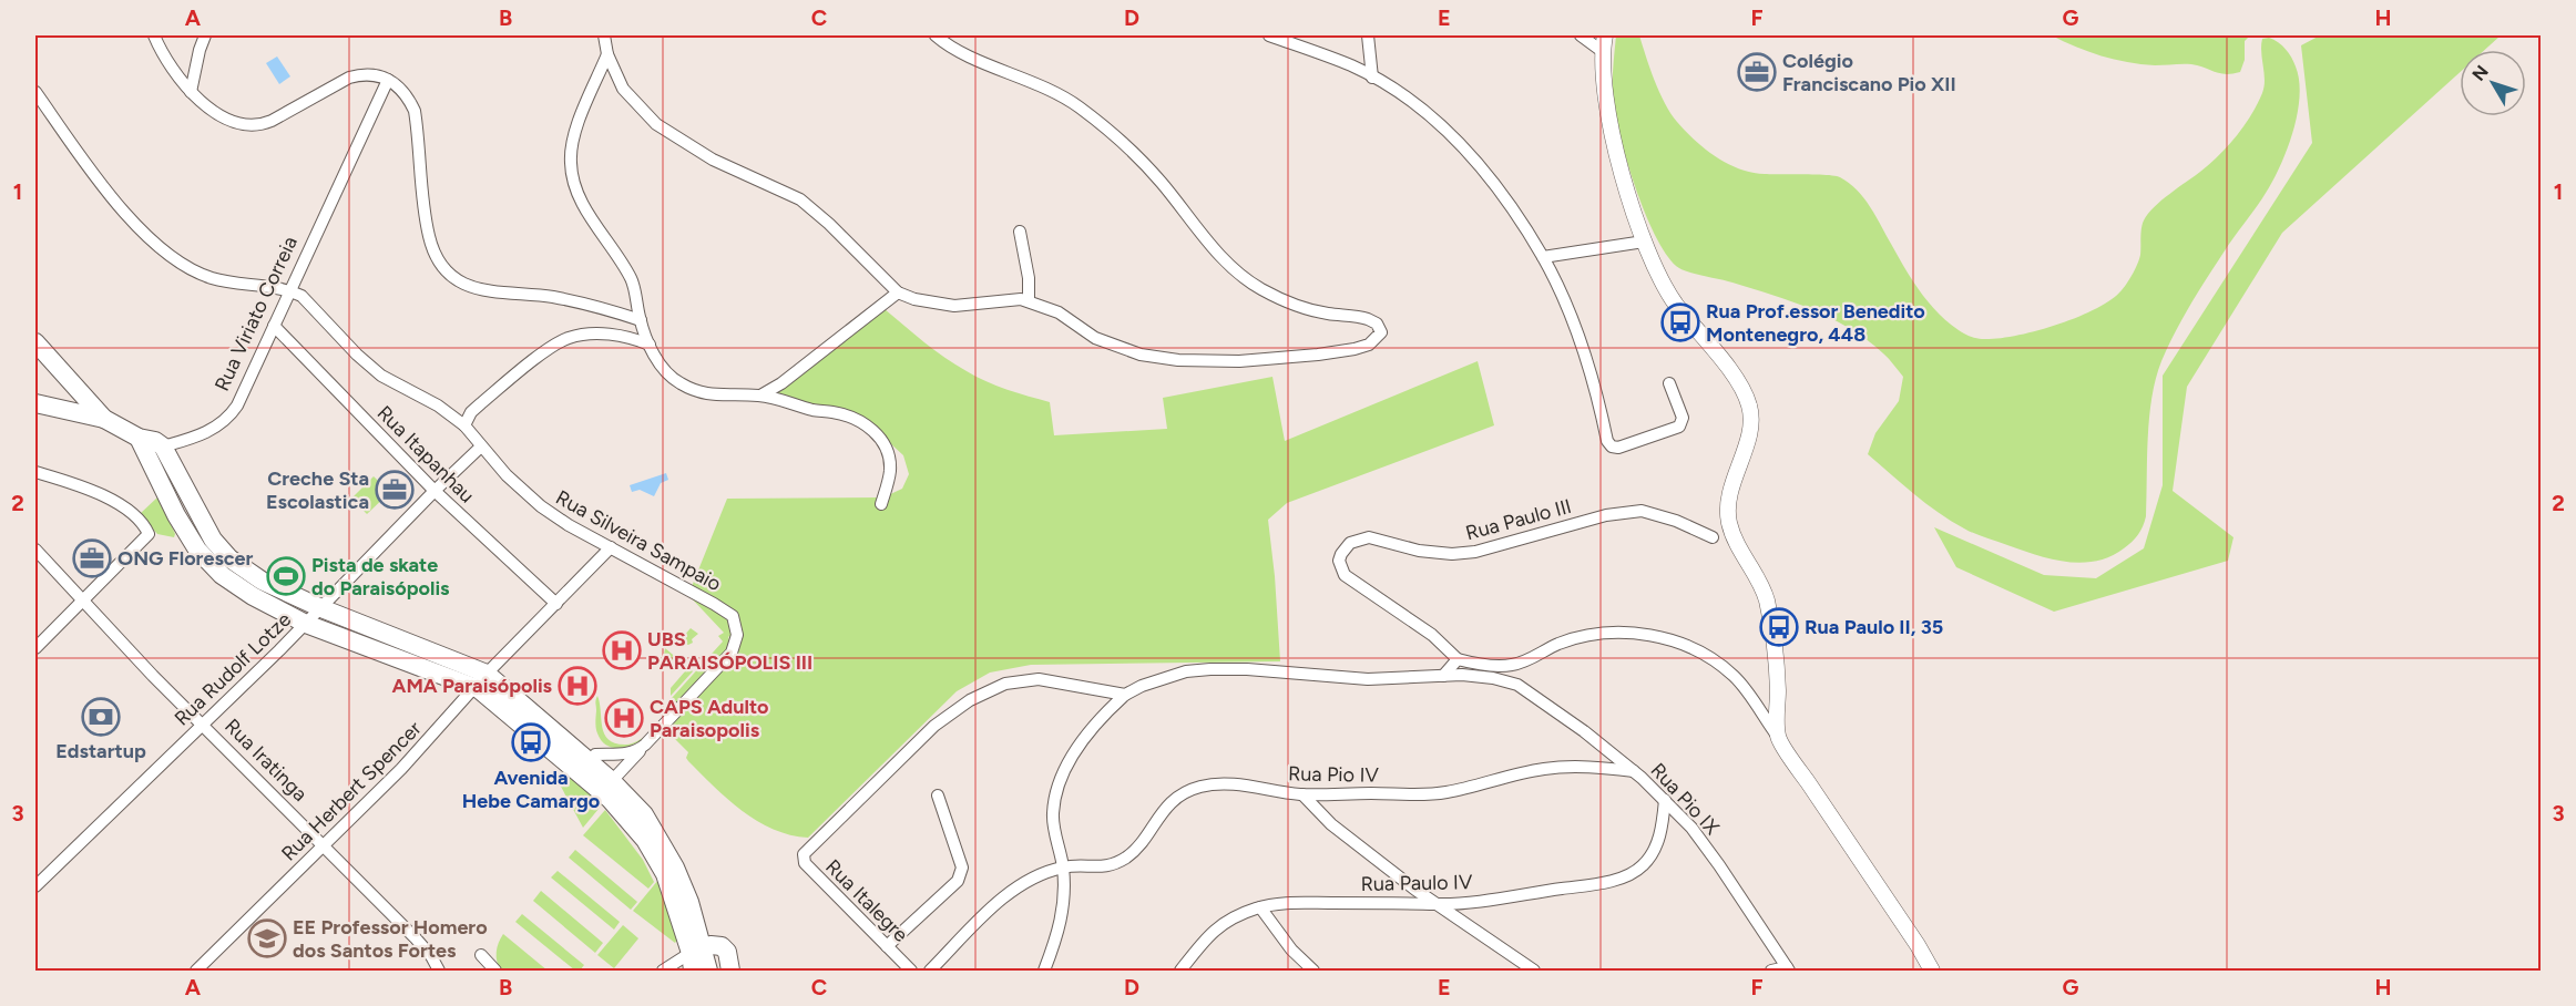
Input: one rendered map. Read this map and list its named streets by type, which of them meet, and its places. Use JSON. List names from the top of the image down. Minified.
{"streets":{"street":["Rua Viriato Correia","Rua Itapanhau","Rua Paulo III","Rua Silveira Sampaio","Rua Rudolf Lotze","Rua Iratinga","Rua Pio IV","Rua Herbert Spencer","Rua Pio IX","Rua Paulo IV","Rua Italegre"]},"crossings":[["Rua Viriato Correia","Rua Itapanhau"],["Rua Viriato Correia","Rua Silveira Sampaio"],["Rua Itapanhau","Rua Rudolf Lotze"],["Rua Itapanhau","Rua Herbert Spencer"],["Rua Silveira Sampaio","Rua Rudolf Lotze"],["Rua Silveira Sampaio","Rua Herbert Spencer"],["Rua Rudolf Lotze","Rua Iratinga"],["Rua Iratinga","Rua Herbert Spencer"],["Rua Pio IV","Rua Pio IX"],["Rua Pio IX","Rua Paulo IV"],["Rua Pio IX","Rua Italegre"]],"places":{"office":["Colégio Franciscano Pio XII","Creche Sta Escolastica","ONG Florescer"],"bus stop":["Rua Prof.essor Benedito Montenegro, 448","Rua Paulo II, 35","Avenida Hebe Camargo"],"sports":["Pista de skate do Paraisópolis"],"hospital":["UBS PARAISÓPOLIS III","AMA Paraisópolis","CAPS Adulto Paraisopolis"],"bank":["Edstartup"],"school or university":["EE Professor Homero dos Santos Fortes"]},"north":"top left","grid":{"columns":["A","B","C","D","E","F","G","H"],"rows":["1","2","3"]}}
